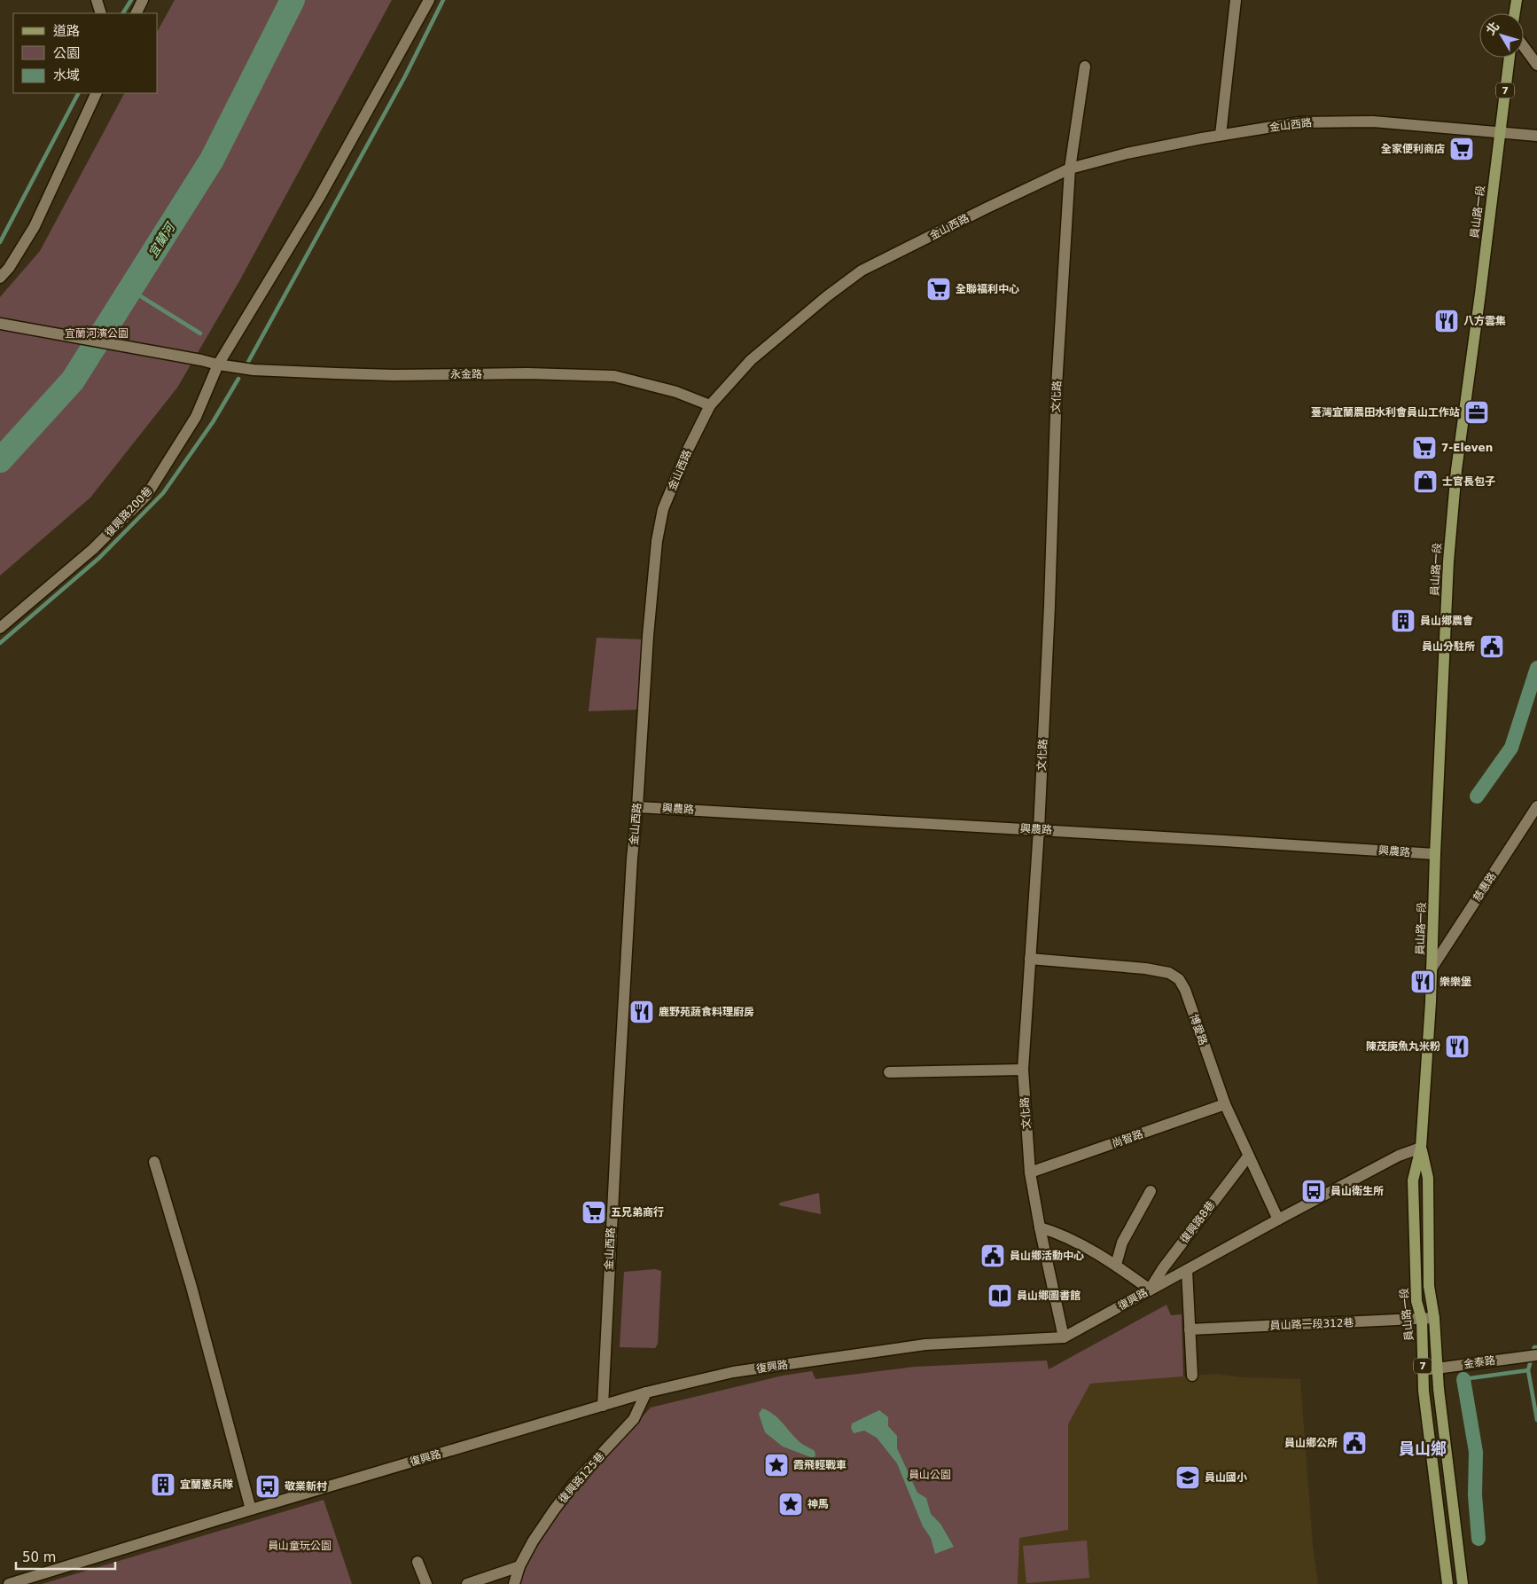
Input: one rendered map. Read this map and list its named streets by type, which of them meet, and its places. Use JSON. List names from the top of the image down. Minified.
{"streets":{"main road":["7","員山路一段"],"street":["金山西路","永金路","文化路","復興路200巷","興農路","慈惠路","博愛路","尚智路","復興路8巷","復興路","員山路一段312巷","金泰路","復興路125巷"]},"crossings":[["金山西路","員山路一段"],["金山西路","永金路"],["金山西路","文化路"],["金山西路","興農路"],["金山西路","復興路"],["員山路一段","興農路"],["員山路一段","慈惠路"],["員山路一段","復興路"],["員山路一段","員山路一段312巷"],["員山路一段","金泰路"],["永金路","復興路200巷"],["文化路","興農路"],["文化路","博愛路"],["文化路","尚智路"],["文化路","復興路"],["博愛路","尚智路"],["博愛路","復興路8巷"],["博愛路","復興路"],["復興路8巷","復興路"],["復興路","復興路125巷"]],"districts":["員山鄉"],"water":["宜蘭河"],"parks":["宜蘭河濱公園","員山公園","員山童玩公園"],"places":{"supermarket":["全家便利商店","全聯福利中心","7-Eleven","五兄弟商行"],"restaurant":["八方雲集","樂樂堡","鹿野苑蔬食料理廚房","陳茂庚魚丸米粉"],"office":["臺灣宜蘭農田水利會員山工作站"],"shop":["士官長包子"],"building":["員山鄉農會","宜蘭憲兵隊"],"public building":["員山分駐所","員山鄉活動中心","員山鄉公所"],"bus stop":["員山衛生所","敬業新村"],"library":["員山鄉圖書館"],"place":["霞飛輕戰車","神馬"],"school or university":["員山國小"]},"legend":["道路","公園","水域"],"scale_bar":"50 m","north":"top left"}
